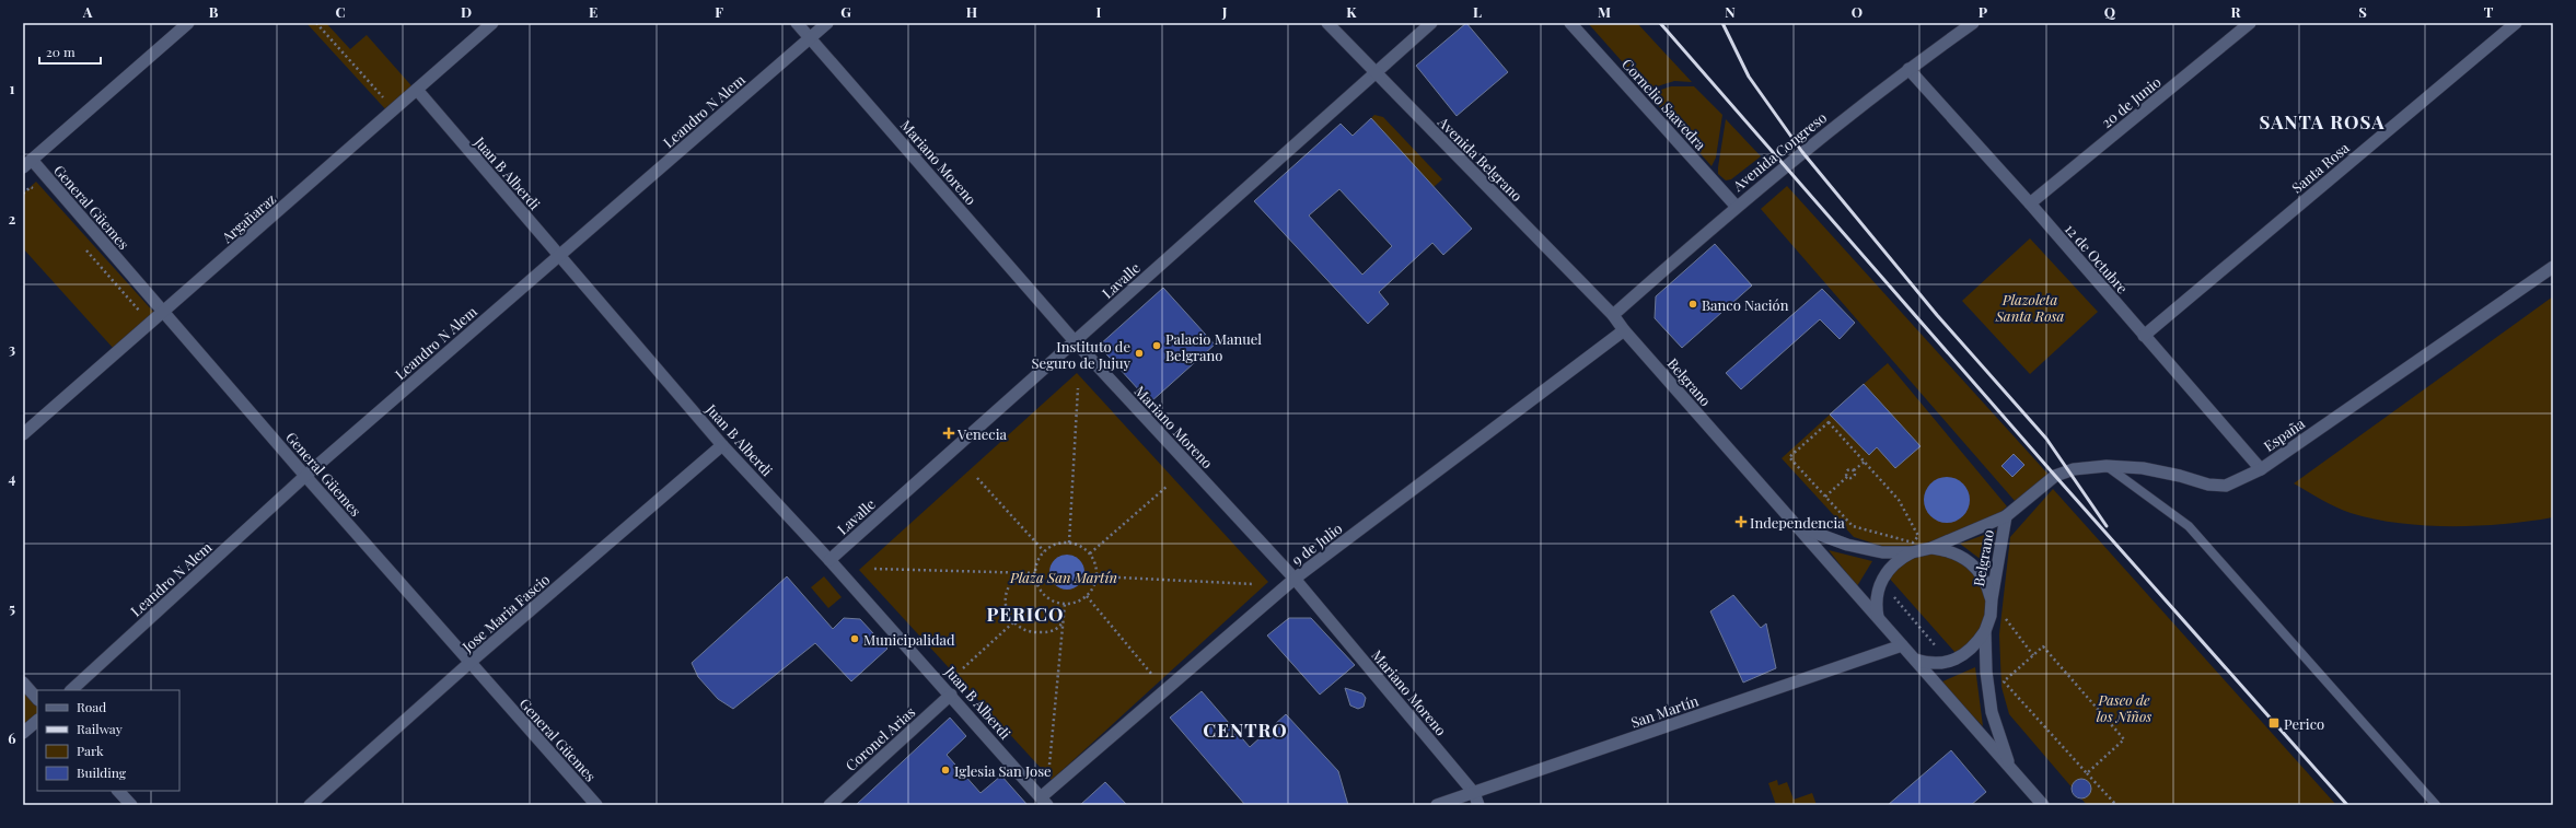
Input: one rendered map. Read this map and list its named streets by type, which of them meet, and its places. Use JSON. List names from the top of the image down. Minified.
{"streets":{"street":["20 de Junio","Cornelio Saavedra","Leandro N Alem","Avenida Congreso","Avenida Belgrano","Mariano Moreno","Santa Rosa","Juan B Alberdi","General Güemes","Argañaraz","12 de Octubre","Lavalle","Belgrano","España","9 de Julio","Jose Maria Fascio","San Martín","Coronel Arias"]},"crossings":[["20 de Junio","12 de Octubre"],["Cornelio Saavedra","Avenida Congreso"],["Leandro N Alem","Mariano Moreno"],["Leandro N Alem","Juan B Alberdi"],["Leandro N Alem","General Güemes"],["Avenida Congreso","Avenida Belgrano"],["Avenida Congreso","12 de Octubre"],["Avenida Congreso","Belgrano"],["Avenida Belgrano","Lavalle"],["Avenida Belgrano","Belgrano"],["Mariano Moreno","Lavalle"],["Mariano Moreno","9 de Julio"],["Mariano Moreno","San Martín"],["Santa Rosa","12 de Octubre"],["Juan B Alberdi","Argañaraz"],["Juan B Alberdi","Lavalle"],["Juan B Alberdi","9 de Julio"],["Juan B Alberdi","Jose Maria Fascio"],["Juan B Alberdi","Coronel Arias"],["General Güemes","Argañaraz"],["General Güemes","Jose Maria Fascio"],["12 de Octubre","España"],["Belgrano","España"],["Belgrano","9 de Julio"],["Belgrano","San Martín"]],"districts":["SANTA ROSA","PERICO","CENTRO"],"parks":["Plazoleta Santa Rosa","Plaza San Martín","Paseo de los Niños"],"places":{"other":["Banco Nación","Palacio Manuel Belgrano","Instituto de Seguro de Jujuy","Municipalidad","Iglesia San Jose"],"health":["Venecia","Independencia"],"transit":["Perico"]},"legend":["Road","Railway","Park","Building"],"scale_bar":"20 m","grid":{"columns":["A","B","C","D","E","F","G","H","I","J","K","L","M","N","O","P","Q","R","S","T"],"rows":["1","2","3","4","5","6"]}}
